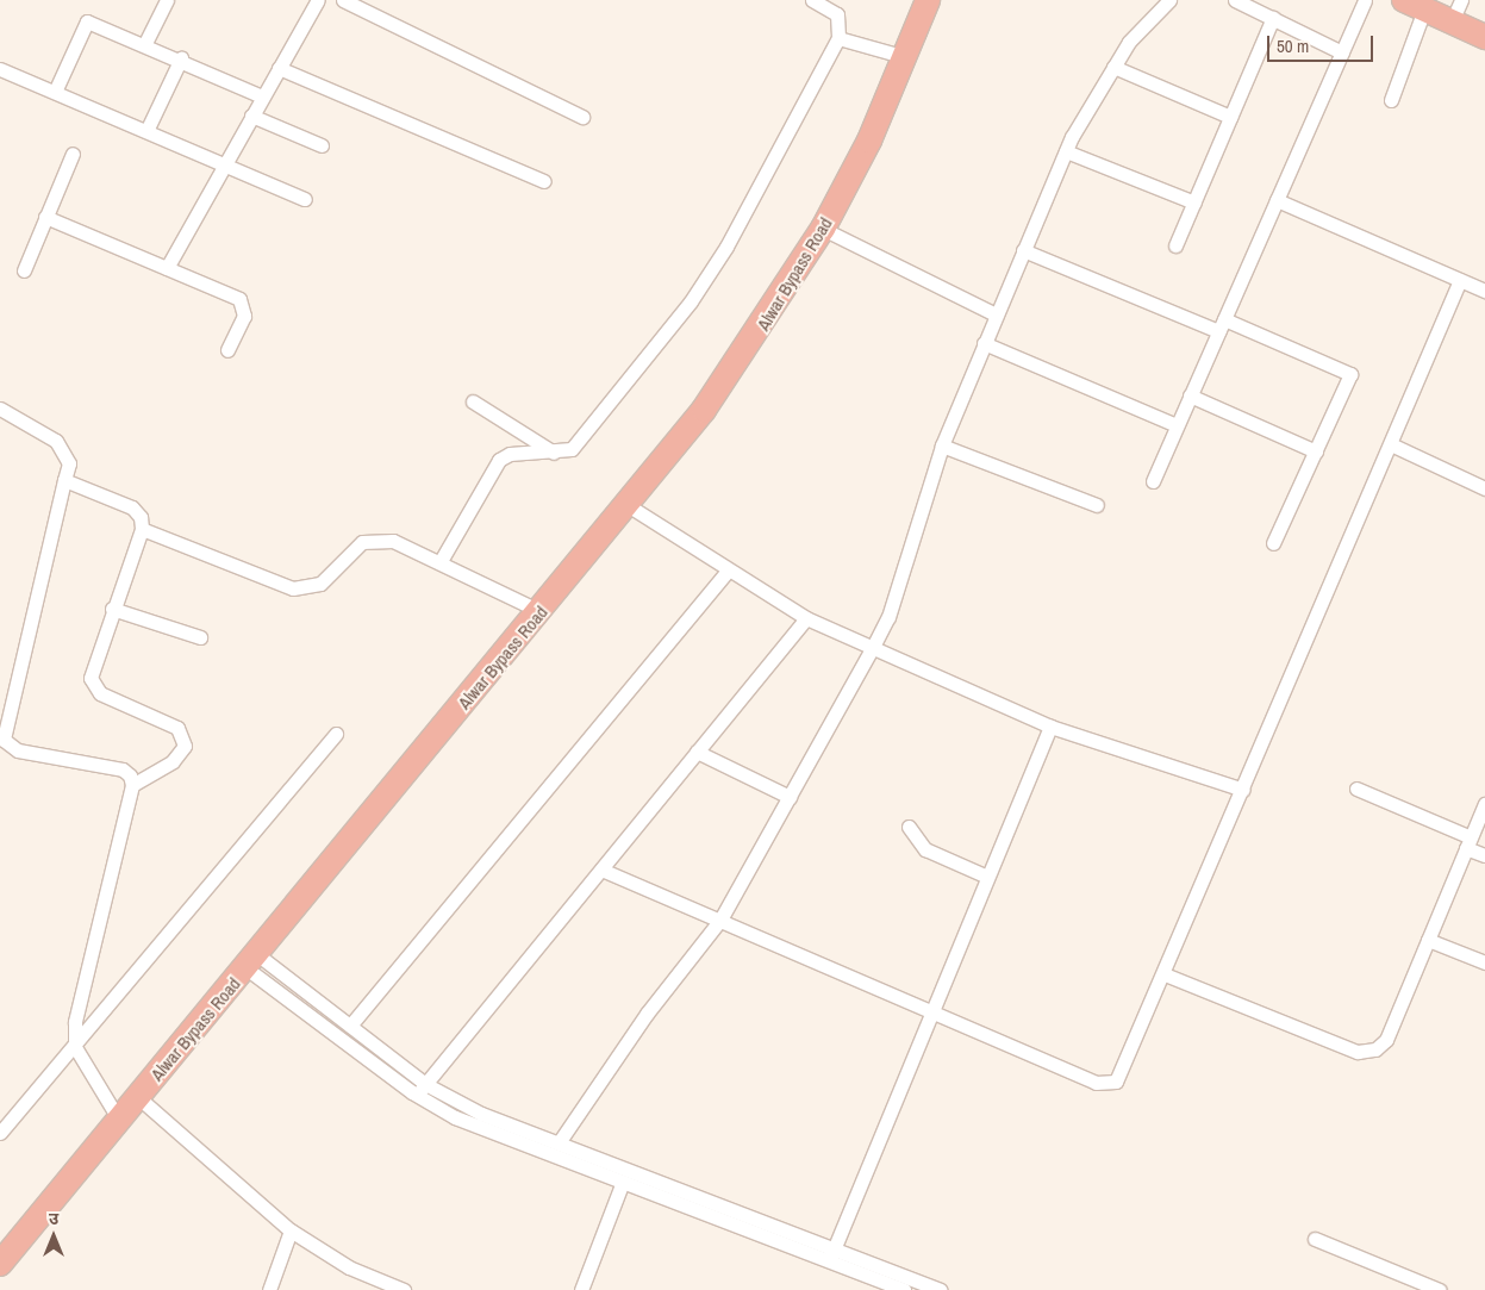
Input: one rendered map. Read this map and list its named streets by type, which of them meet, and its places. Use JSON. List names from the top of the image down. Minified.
{"streets":{"highway":["Alwar Bypass Road"]},"scale_bar":"50 m","north":"top"}
